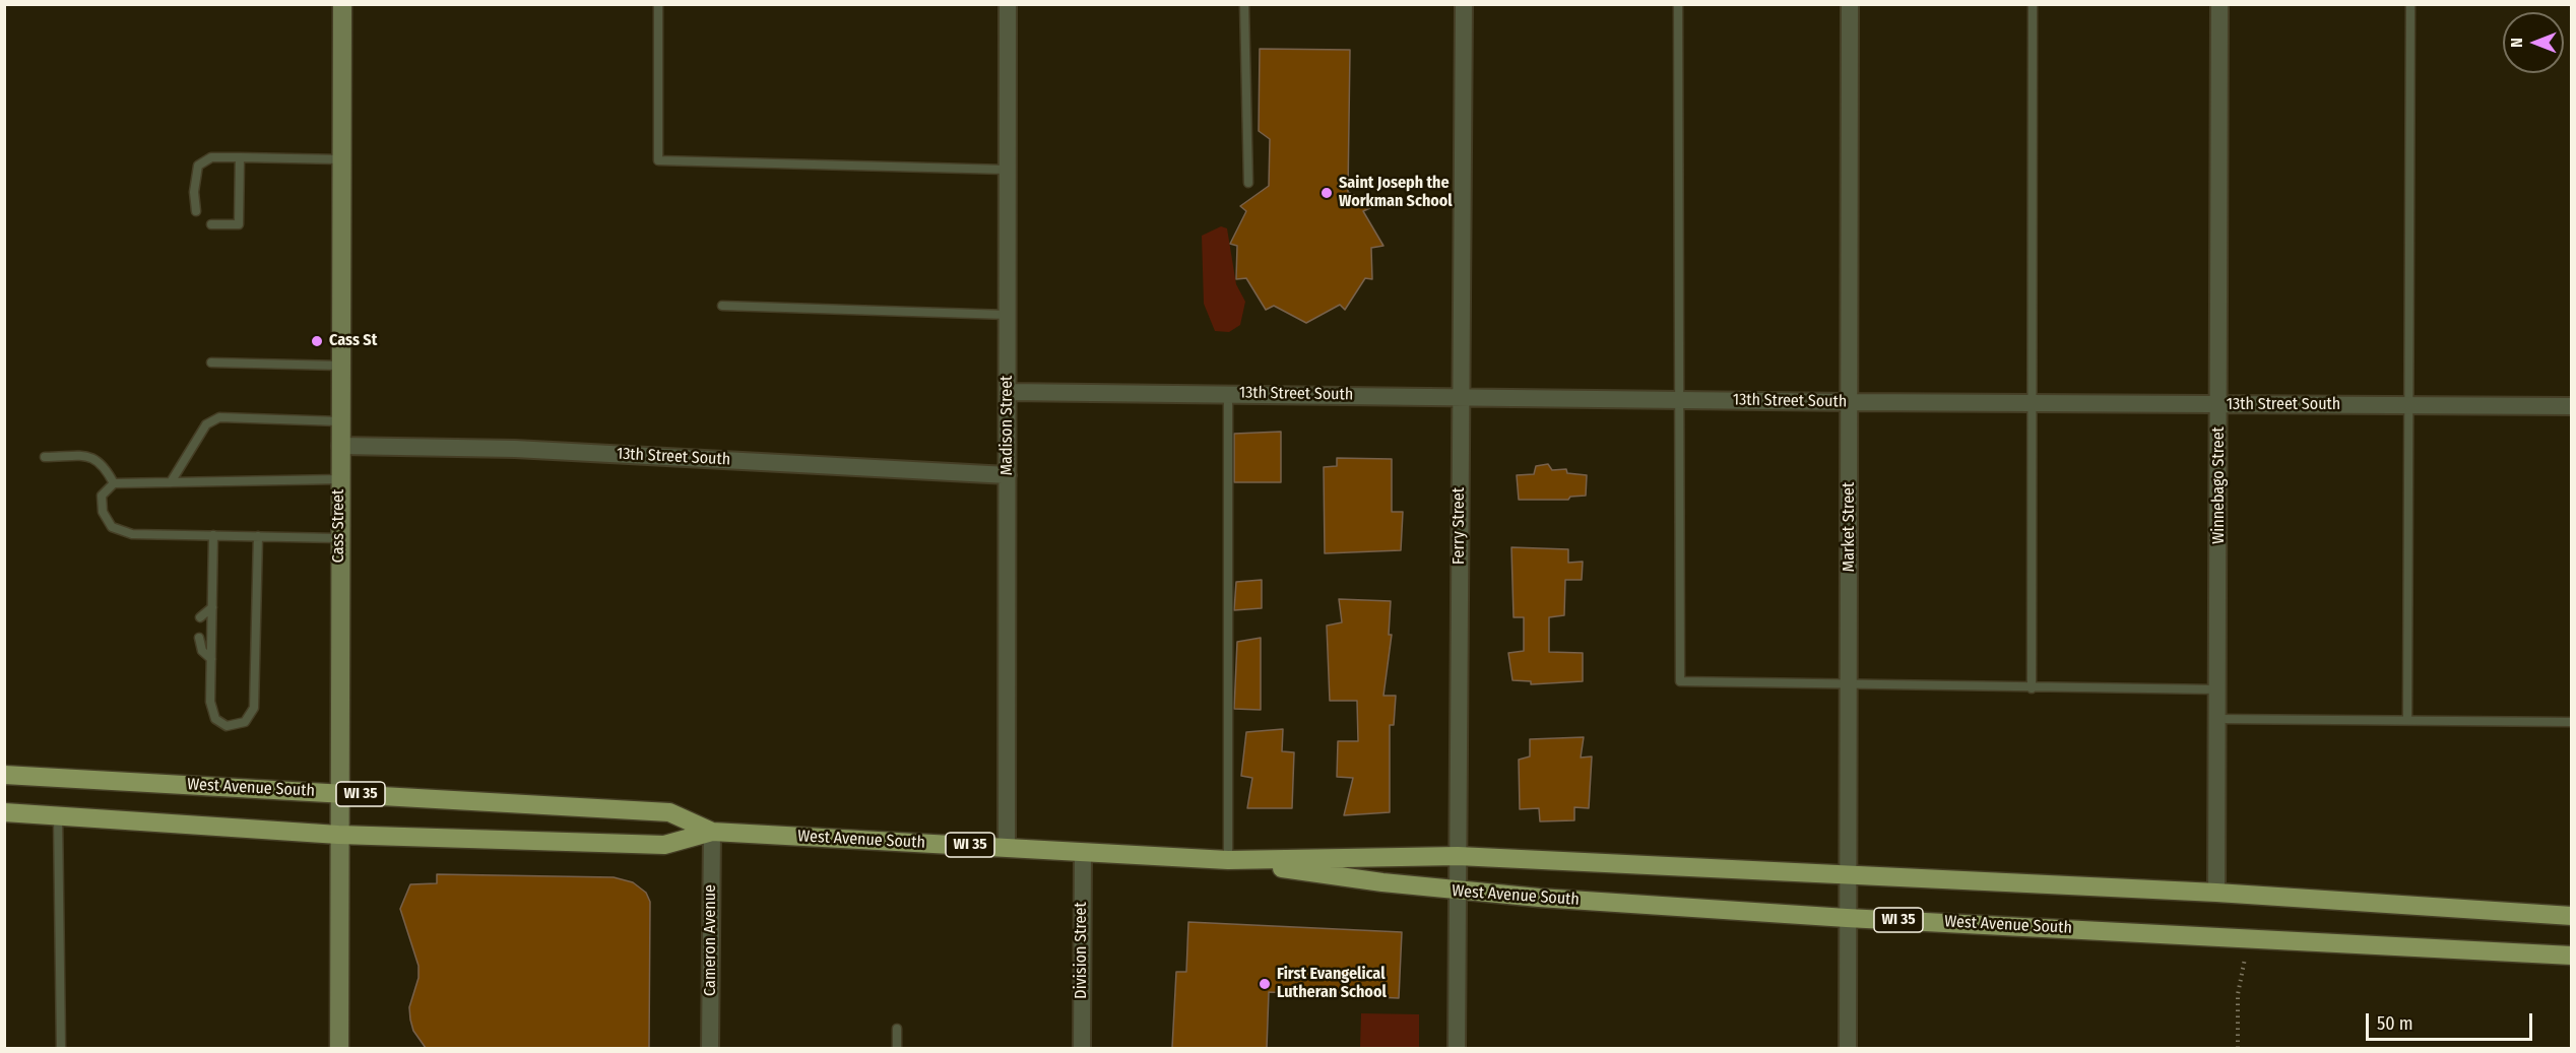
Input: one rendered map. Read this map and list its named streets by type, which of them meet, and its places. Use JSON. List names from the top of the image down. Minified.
{"streets":{"main road":["West Avenue South","WI 35"],"street":["13th Street South","Madison Street","Winnebago Street","Cass Street","Ferry Street","Market Street","Cameron Avenue","Division Street"]},"crossings":[["13th Street South","Madison Street"],["13th Street South","Winnebago Street"],["13th Street South","Cass Street"],["13th Street South","Ferry Street"],["13th Street South","Market Street"],["Madison Street","West Avenue South"],["Winnebago Street","West Avenue South"],["Cass Street","West Avenue South"],["Ferry Street","West Avenue South"],["Market Street","West Avenue South"],["West Avenue South","Cameron Avenue"],["West Avenue South","Division Street"]],"places":["Saint Joseph the Workman School","Cass St","First Evangelical Lutheran School"],"scale_bar":"50 m","north":"left"}
